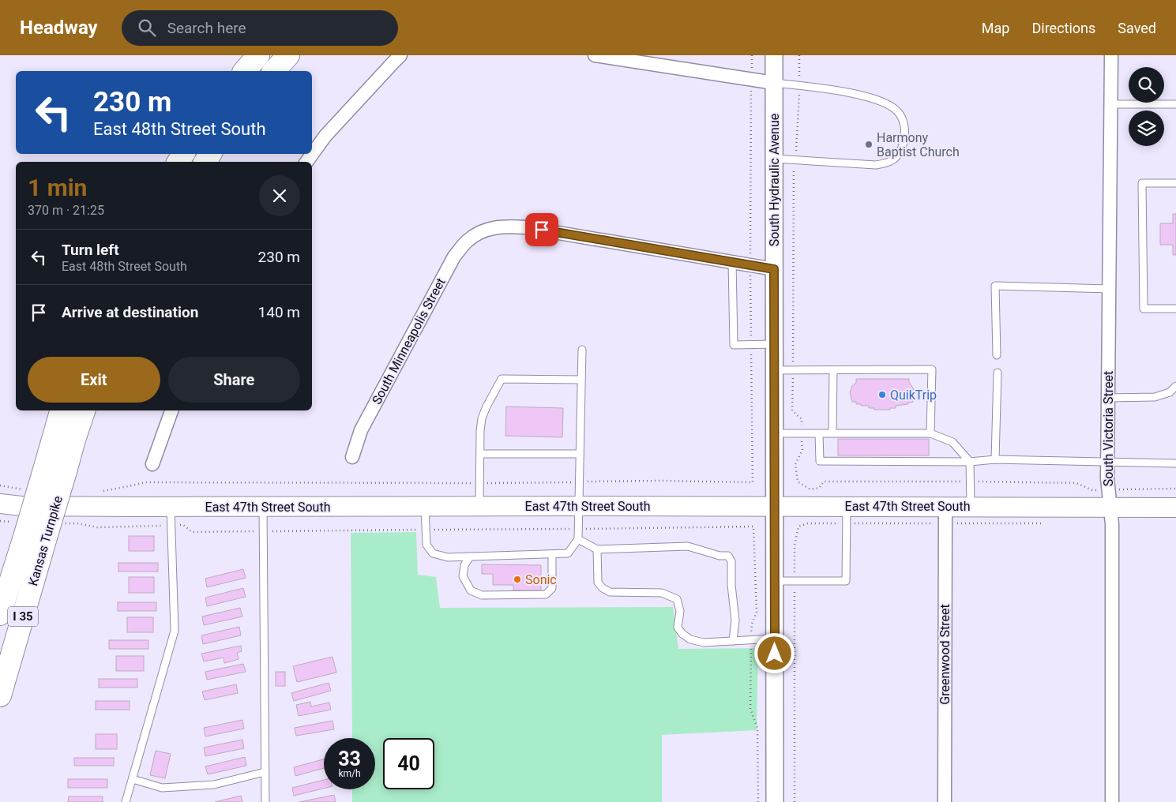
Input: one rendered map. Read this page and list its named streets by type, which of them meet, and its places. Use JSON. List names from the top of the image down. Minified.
{"streets":{"highway":["Kansas Turnpike","I 35"],"main road":["East 47th Street South"],"street":["South Hydraulic Avenue","South Minneapolis Street","South Victoria Street","Greenwood Street"]},"crossings":[["South Hydraulic Avenue","South Minneapolis Street"],["South Hydraulic Avenue","East 47th Street South"],["South Victoria Street","East 47th Street South"],["East 47th Street South","Greenwood Street"]],"places":["Harmony Baptist Church","QuikTrip","Sonic"],"page":{"header":"Headway","search":"Search here","nav":["Map","Directions","Saved"],"turn":["230 m","East 48th Street South"],"heading":["1 min","370 m · 21:25"],"list":[{"name":"Turn left","note":"East 48th Street South","value":"230 m"},{"name":"Arrive at destination","value":"140 m"}],"buttons":["Exit","Share"],"speed":"33 km/h","limit":"40"}}
